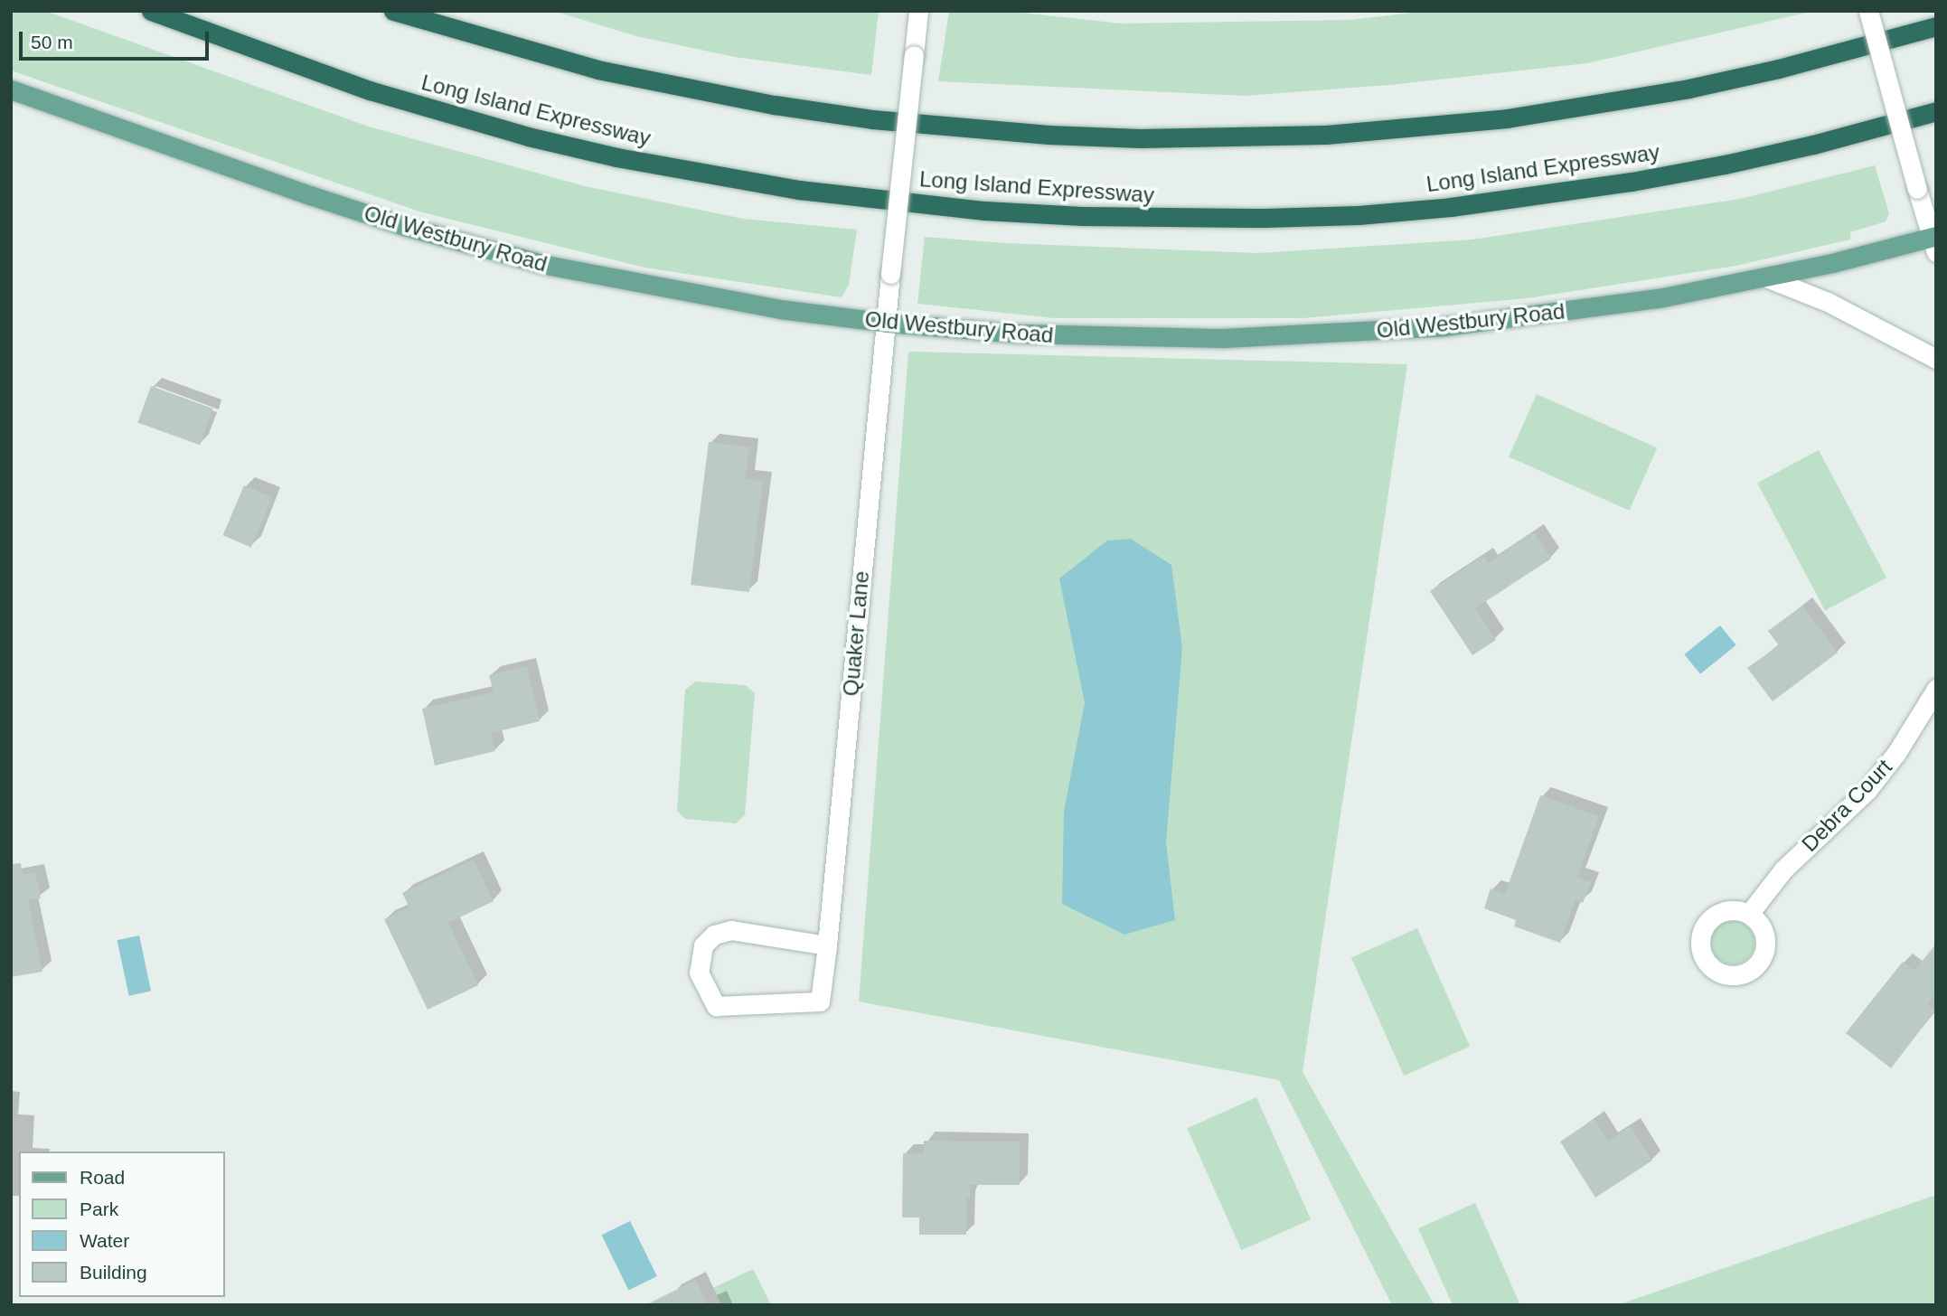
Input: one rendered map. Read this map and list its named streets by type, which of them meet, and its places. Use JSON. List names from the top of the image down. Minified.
{"streets":{"highway":["Long Island Expressway"],"main road":["Old Westbury Road"],"street":["Quaker Lane","Debra Court"]},"crossings":[["Old Westbury Road","Quaker Lane"]],"legend":["Road","Park","Water","Building"],"scale_bar":"50 m"}
